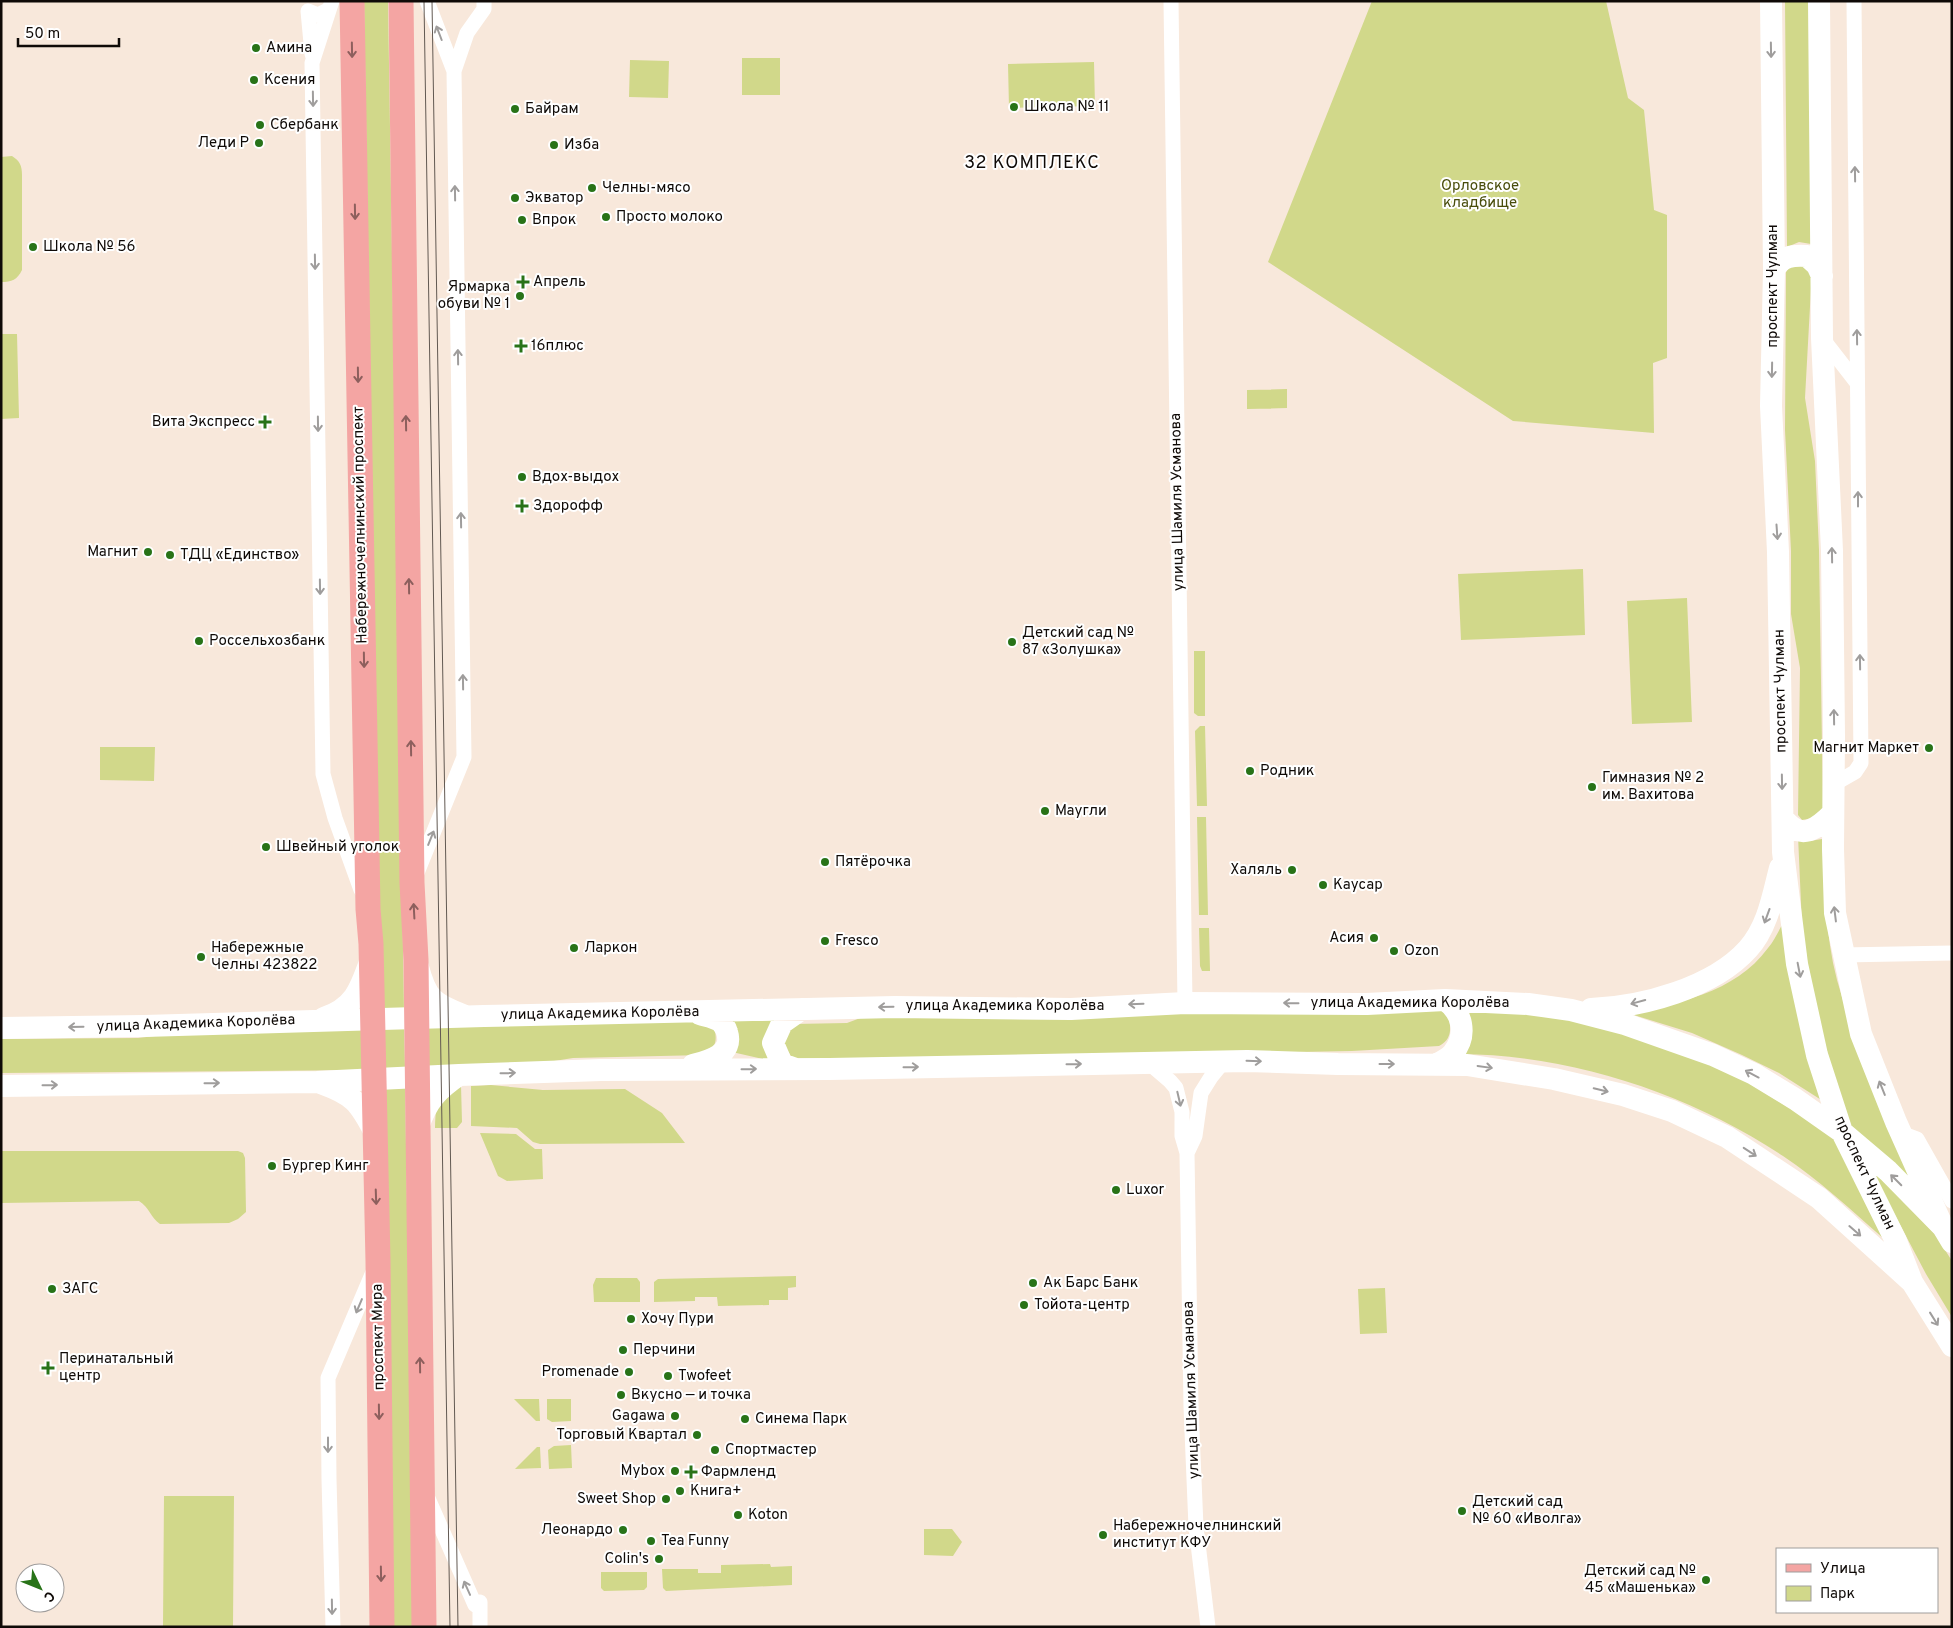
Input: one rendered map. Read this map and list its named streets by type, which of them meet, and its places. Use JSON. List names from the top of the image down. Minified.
{"streets":{"main road":["Набережночелнинский проспект","проспект Мира"],"street":["проспект Чулман","улица Шамиля Усманова","улица Академика Королёва"]},"crossings":[["проспект Чулман","улица Академика Королёва"],["улица Шамиля Усманова","улица Академика Королёва"],["Набережночелнинский проспект","улица Академика Королёва"],["Набережночелнинский проспект","проспект Мира"]],"districts":["32 КОМПЛЕКС"],"parks":["Орловское кладбище"],"places":{"other":["Амина","Ксения","Школа № 11","Байрам","Сбербанк","Леди Р","Изба","Челны-мясо","Экватор","Просто молоко","Впрок","Школа № 56","Ярмарка обуви № 1","Вдох-выдох","Магнит","ТДЦ «Единство»","Россельхозбанк","Детский сад № 87 «Золушка»","Магнит Маркет","Родник","Гимназия № 2 им. Вахитова","Маугли","Швейный уголок","Пятёрочка","Халяль","Каусар","Асия","Fresco","Ларкон","Ozon","Набережные Челны 423822","Бургер Кинг","Luxor","Ак Барс Банк","ЗАГС","Тойота-центр","Хочу Пури","Перчини","Promenade","Twofeet","Вкусно — и точка","Gagawa","Синема Парк","Торговый Квартал","Спортмастер","Mybox","Книга+","Sweet Shop","Детский сад № 60 «Иволга»","Koton","Леонардо","Набережночелнинский институт КФУ","Tea Funny","Colin's","Детский сад № 45 «Машенька»"],"health":["Апрель","16плюс","Вита Экспресс","Здорофф","Перинатальный центр","Фармленд"]},"legend":["Улица","Парк"],"scale_bar":"50 m","north":"bottom right"}
